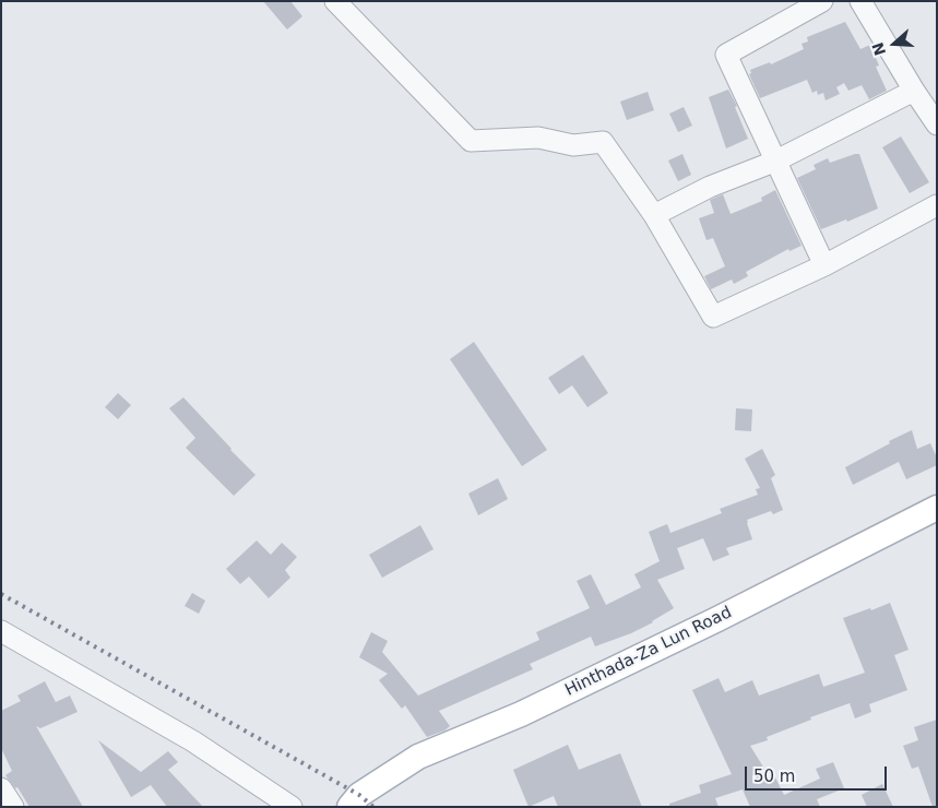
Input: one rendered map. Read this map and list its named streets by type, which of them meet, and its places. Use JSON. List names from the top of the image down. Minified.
{"streets":{"main road":["Hinthada-Za Lun Road"]},"scale_bar":"50 m","north":"left"}
